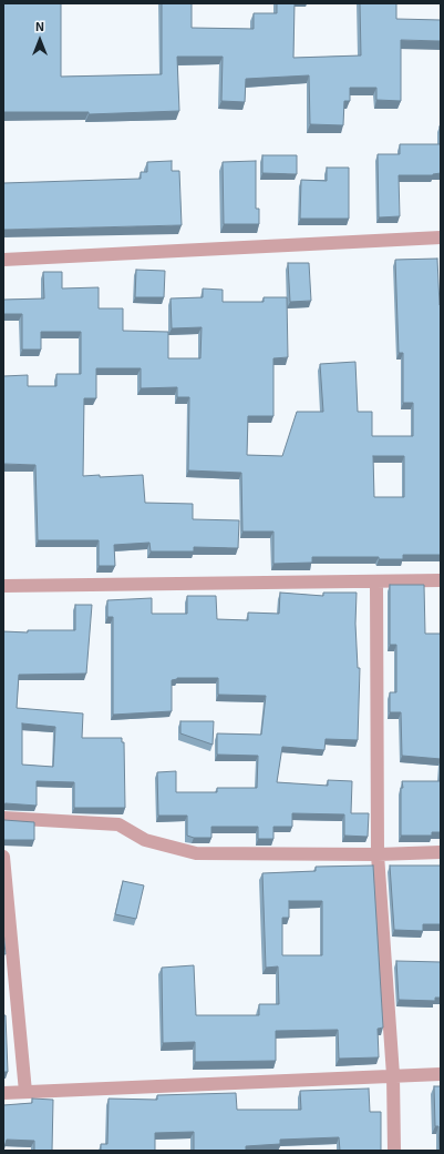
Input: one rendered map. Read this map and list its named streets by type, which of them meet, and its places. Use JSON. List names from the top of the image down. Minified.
{"north":"top"}
